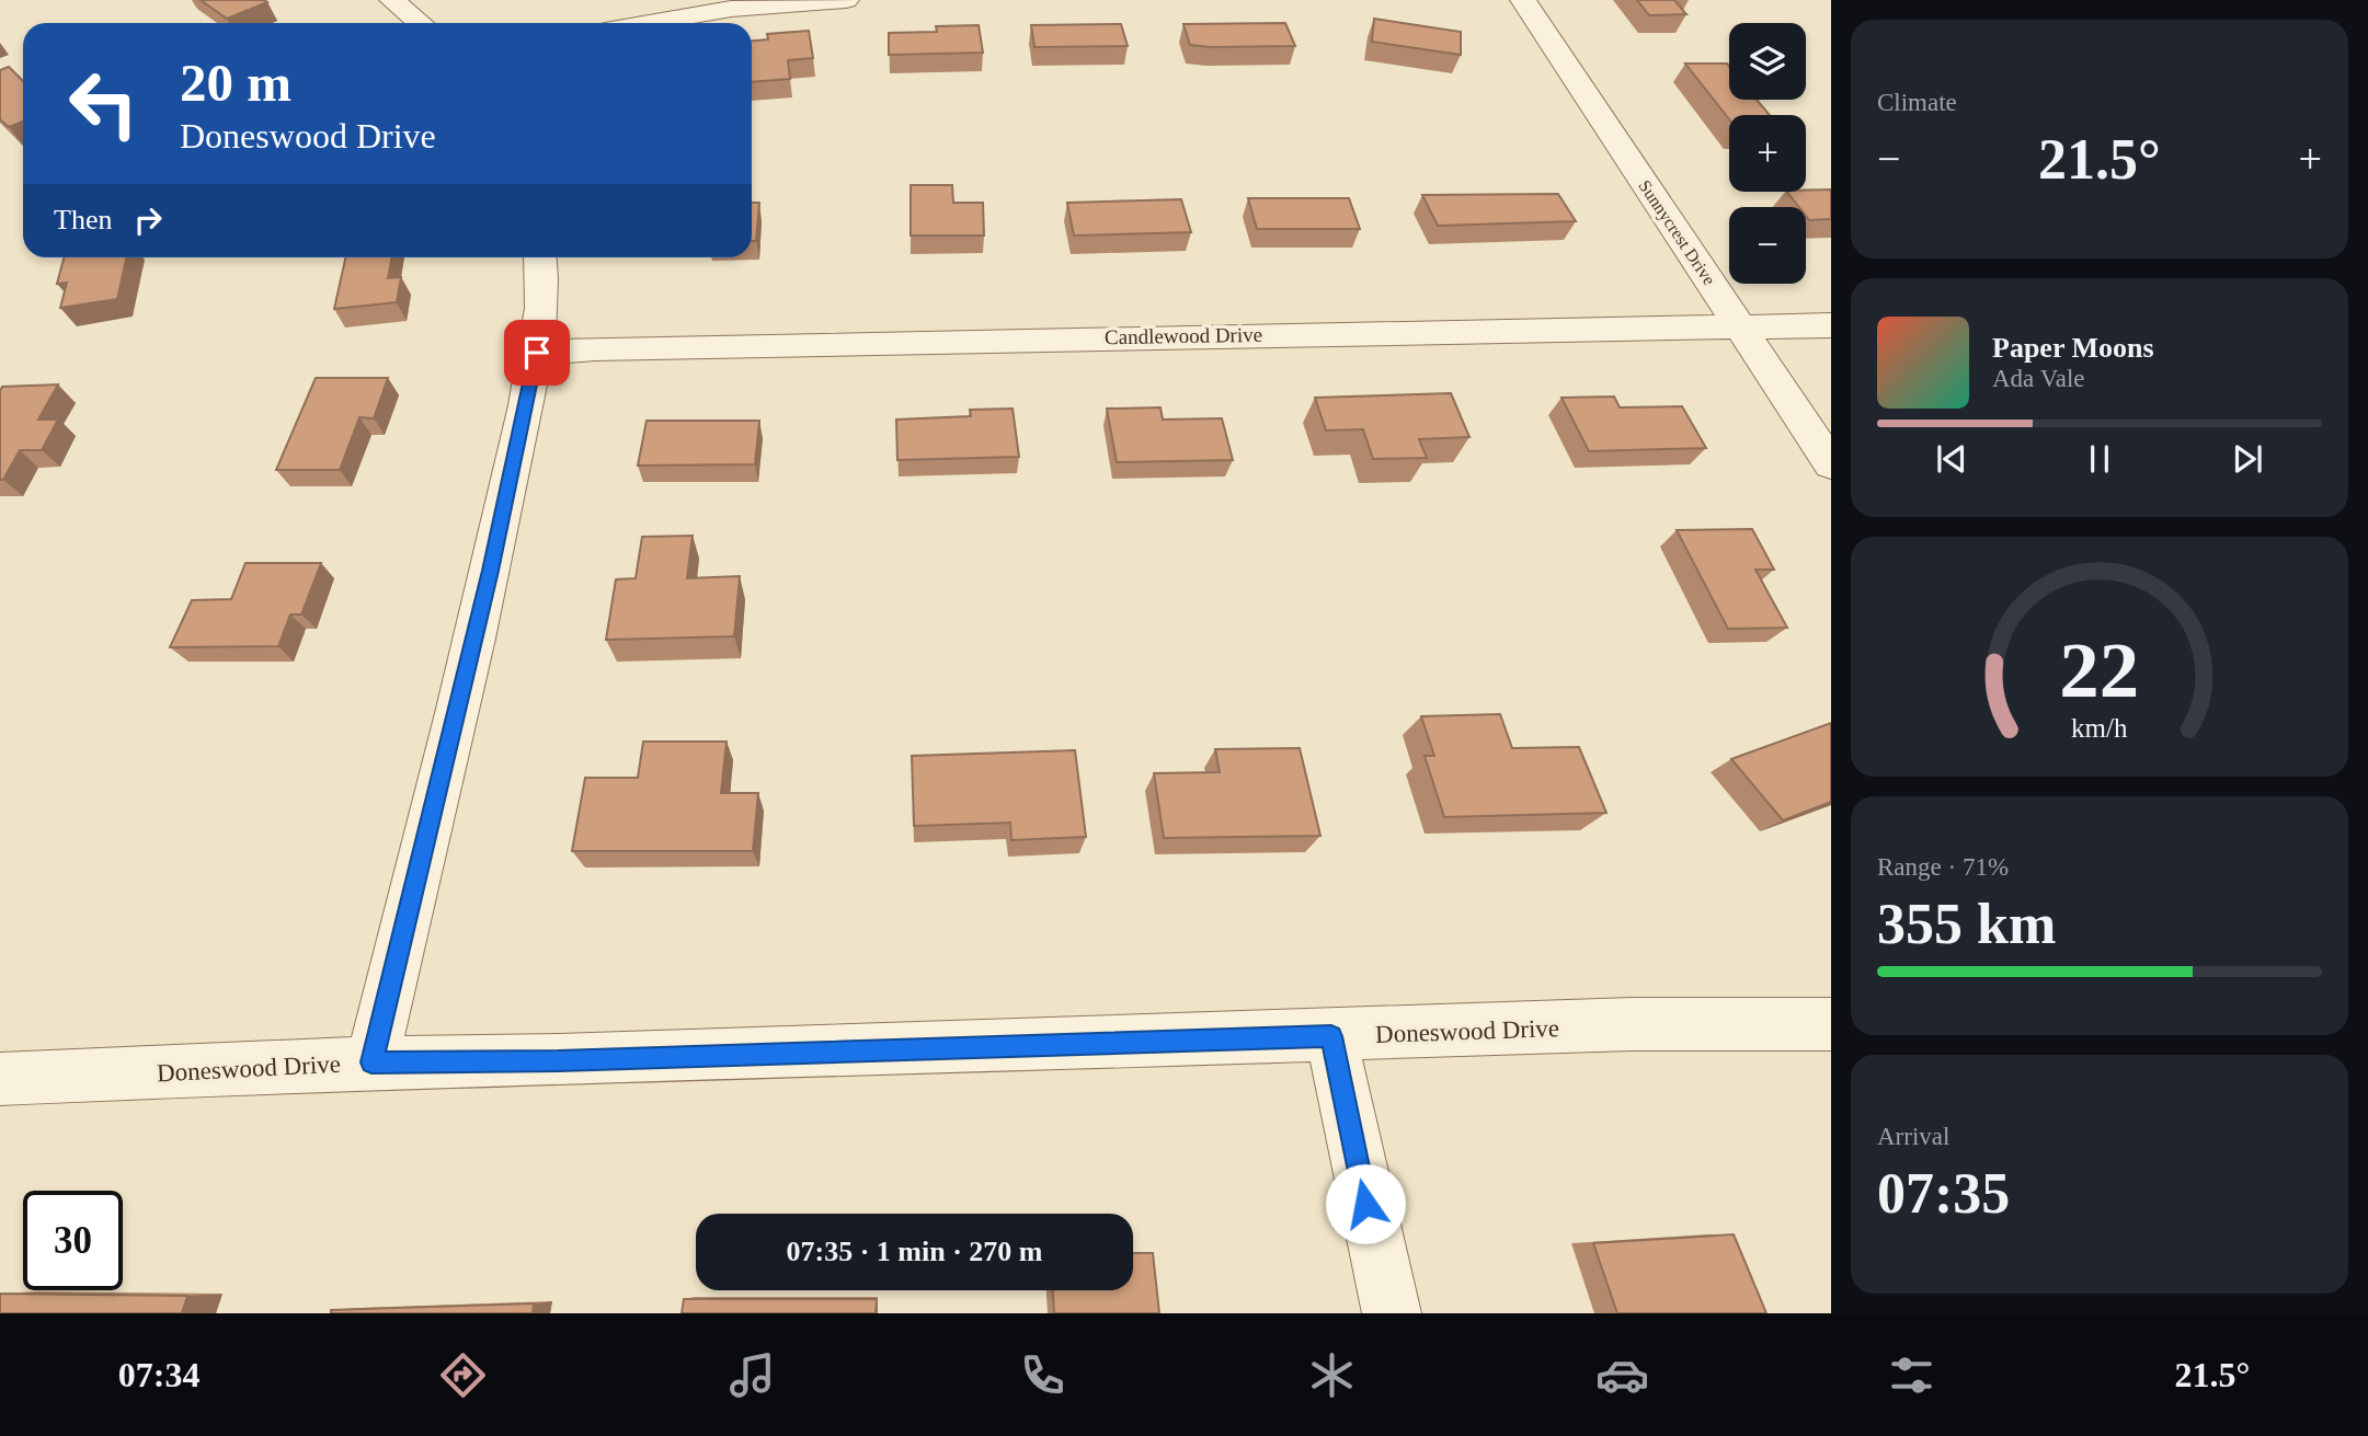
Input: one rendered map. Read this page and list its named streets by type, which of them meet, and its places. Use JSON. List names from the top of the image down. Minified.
{"streets":{"street":["Sunnycrest Drive","Candlewood Drive","Doneswood Drive"]},"crossings":[["Sunnycrest Drive","Candlewood Drive"]],"page":{"tile":["Climate",["Range · 71%","355 km"],["Arrival","07:35"]],"map_buttons":["+","−"],"turn":["20 m","Doneswood Drive"],"heat":["−","21.5°","+"],"then":"Then","song":["Paper Moons","Ada Vale"],"limit":"30","trip":"07:35 · 1 min · 270 m","tabs":["07:34","21.5°"],"gauge":["22","km/h"]}}
